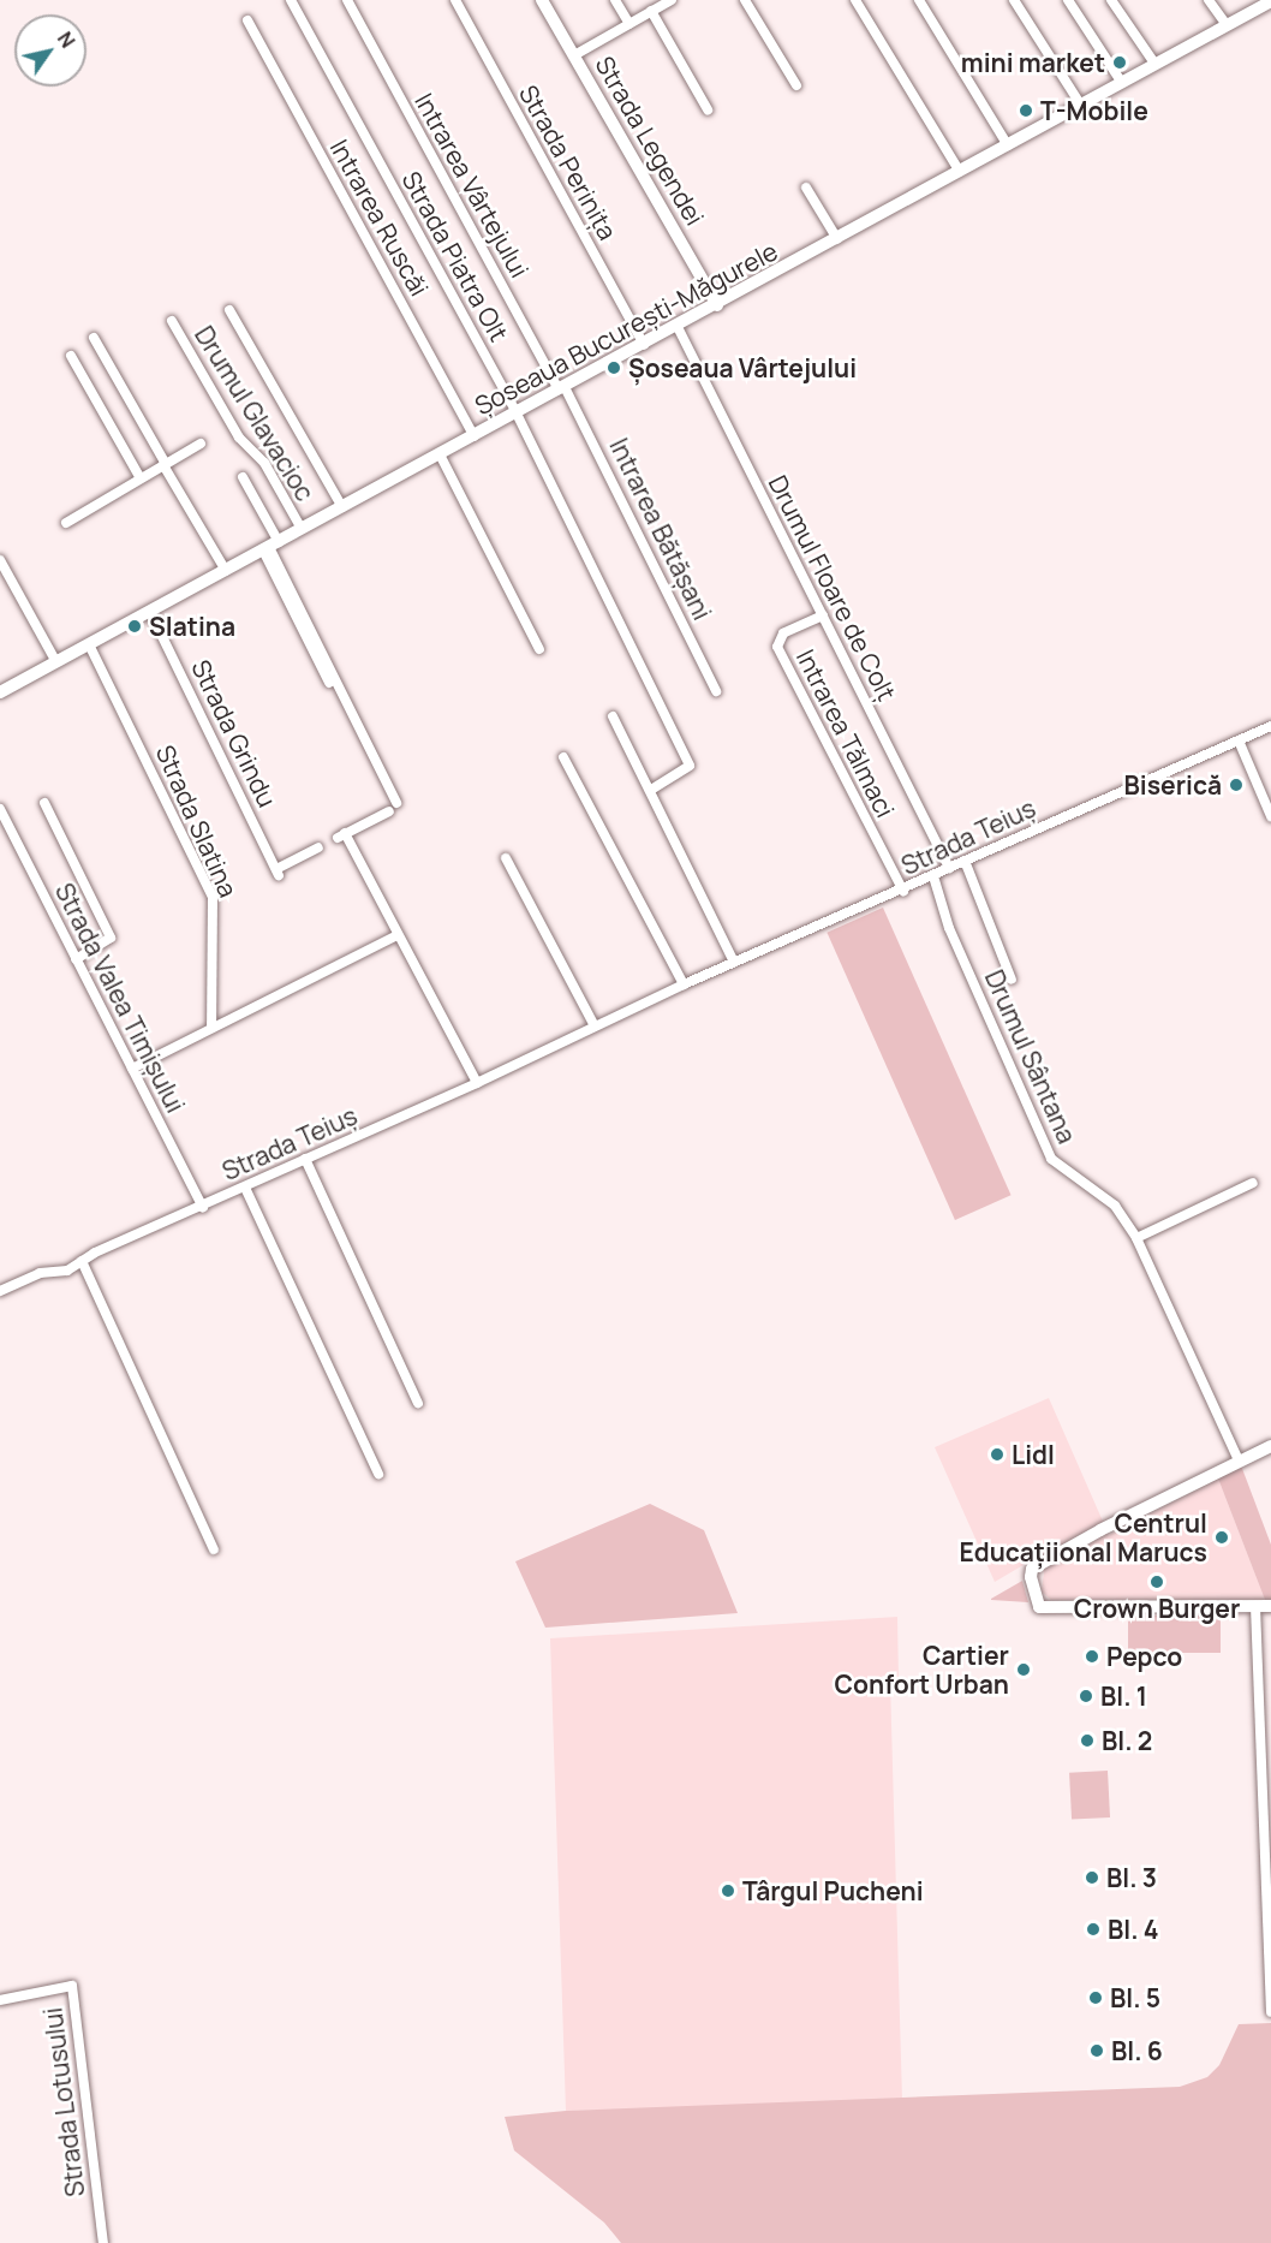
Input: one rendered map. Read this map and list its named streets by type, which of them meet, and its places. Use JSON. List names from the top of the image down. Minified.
{"streets":{"main road":["Strada Legendei","Șoseaua București-Măgurele"],"street":["Strada Perinița","Intrarea Vârtejului","Intrarea Ruscăi","Strada Piatra Olt","Drumul Glavacioc","Intrarea Bătășani","Drumul Floare de Colț","Strada Grindu","Intrarea Tălmaci","Strada Slatina","Strada Teiuș","Strada Valea Timișului","Drumul Sântana","Strada Lotusului"]},"crossings":[["Strada Legendei","Șoseaua București-Măgurele"],["Strada Perinița","Șoseaua București-Măgurele"],["Intrarea Vârtejului","Șoseaua București-Măgurele"],["Intrarea Vârtejului","Intrarea Bătășani"],["Intrarea Ruscăi","Șoseaua București-Măgurele"],["Strada Piatra Olt","Șoseaua București-Măgurele"],["Șoseaua București-Măgurele","Drumul Glavacioc"],["Șoseaua București-Măgurele","Intrarea Bătășani"],["Șoseaua București-Măgurele","Drumul Floare de Colț"],["Șoseaua București-Măgurele","Strada Grindu"],["Șoseaua București-Măgurele","Strada Slatina"],["Drumul Floare de Colț","Intrarea Tălmaci"],["Drumul Floare de Colț","Strada Teiuș"],["Intrarea Tălmaci","Strada Teiuș"],["Strada Teiuș","Strada Valea Timișului"],["Strada Teiuș","Drumul Sântana"]],"places":["mini market","T-Mobile","Șoseaua Vârtejului","Slatina","Biserică","Lidl","Centrul Educațiional Marucs","Crown Burger","Pepco","Cartier Confort Urban","Bl. 1","Bl. 2","Bl. 3","Târgul Pucheni","Bl. 4","Bl. 5","Bl. 6"],"north":"top right"}
